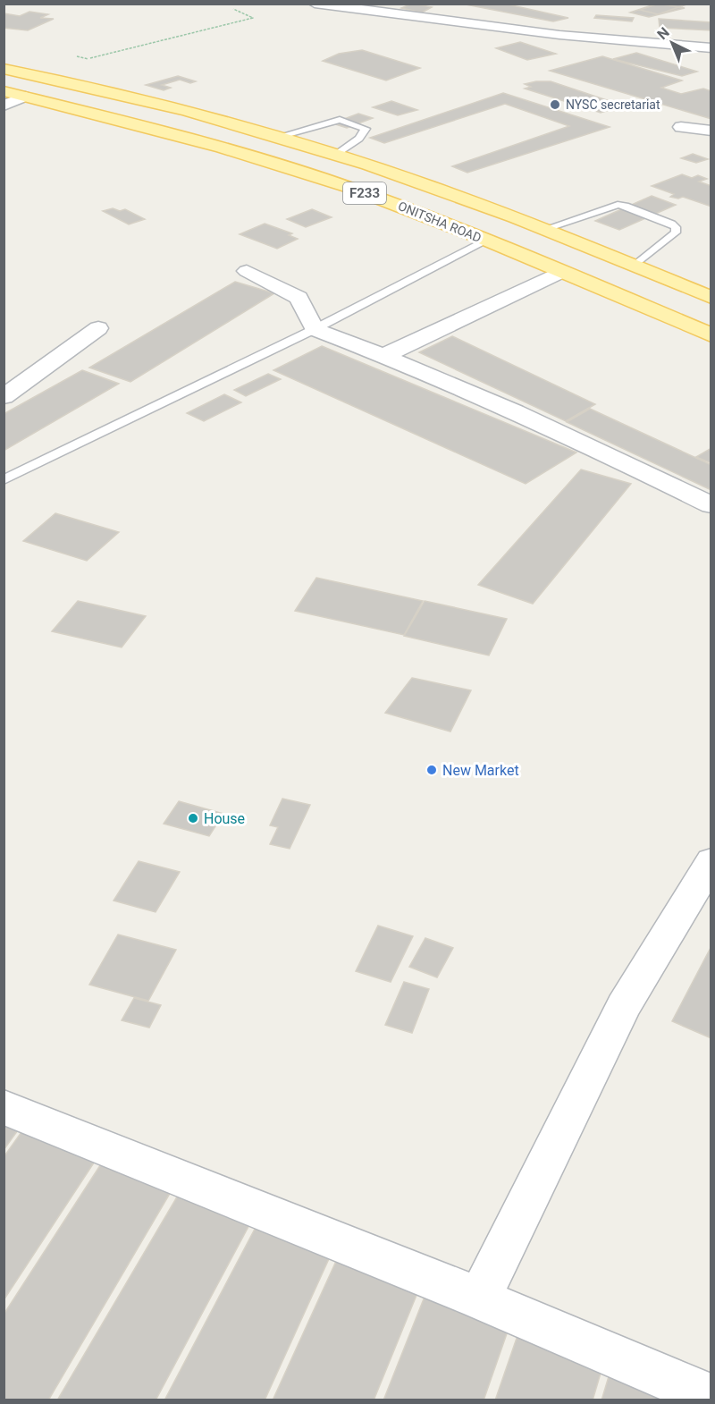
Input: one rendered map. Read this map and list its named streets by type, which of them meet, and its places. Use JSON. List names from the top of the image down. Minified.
{"streets":{"main road":["F233","ONITSHA ROAD"]},"places":["NYSC secretariat","New Market","House"],"north":"top left"}
